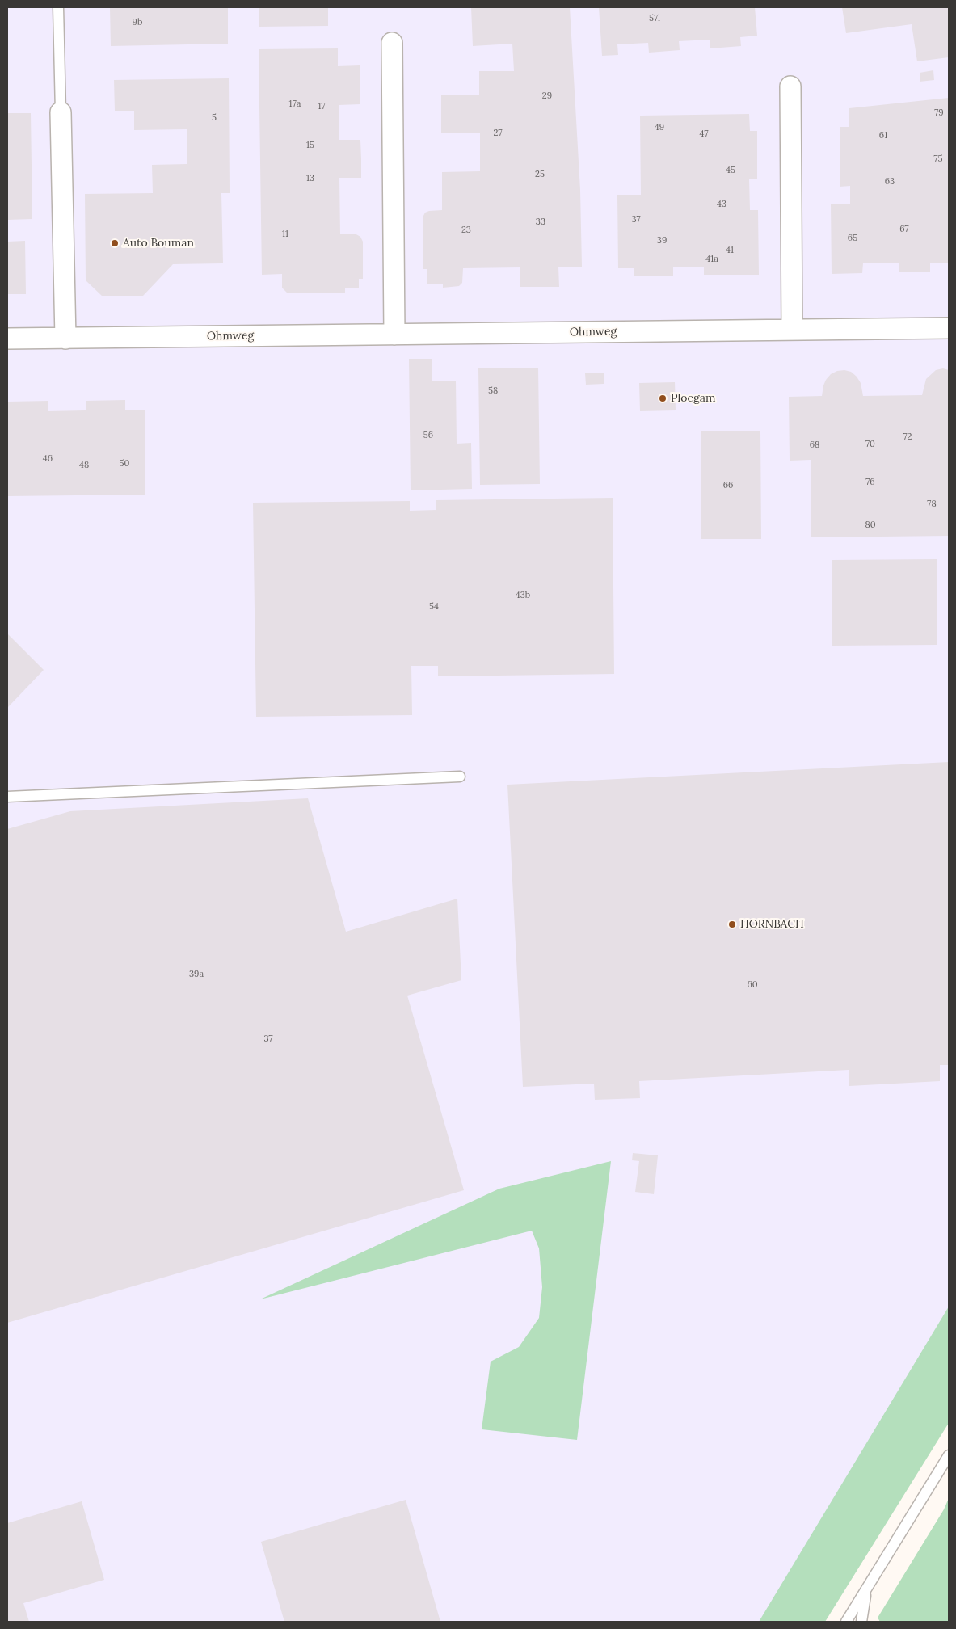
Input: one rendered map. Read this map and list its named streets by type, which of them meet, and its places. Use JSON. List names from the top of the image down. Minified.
{"streets":{"street":["Ohmweg"]},"places":["Auto Bouman","Ploegam","HORNBACH"],"house_numbers":["57l","9b","29","17a","17","79","5","49","27","47","61","15","75","45","25","13","63","43","37","33","67","23","11","65","39","41","41a","58","56","72","70","68","46","50","48","76","66","78","80","43b","54","39a","60","37"]}
